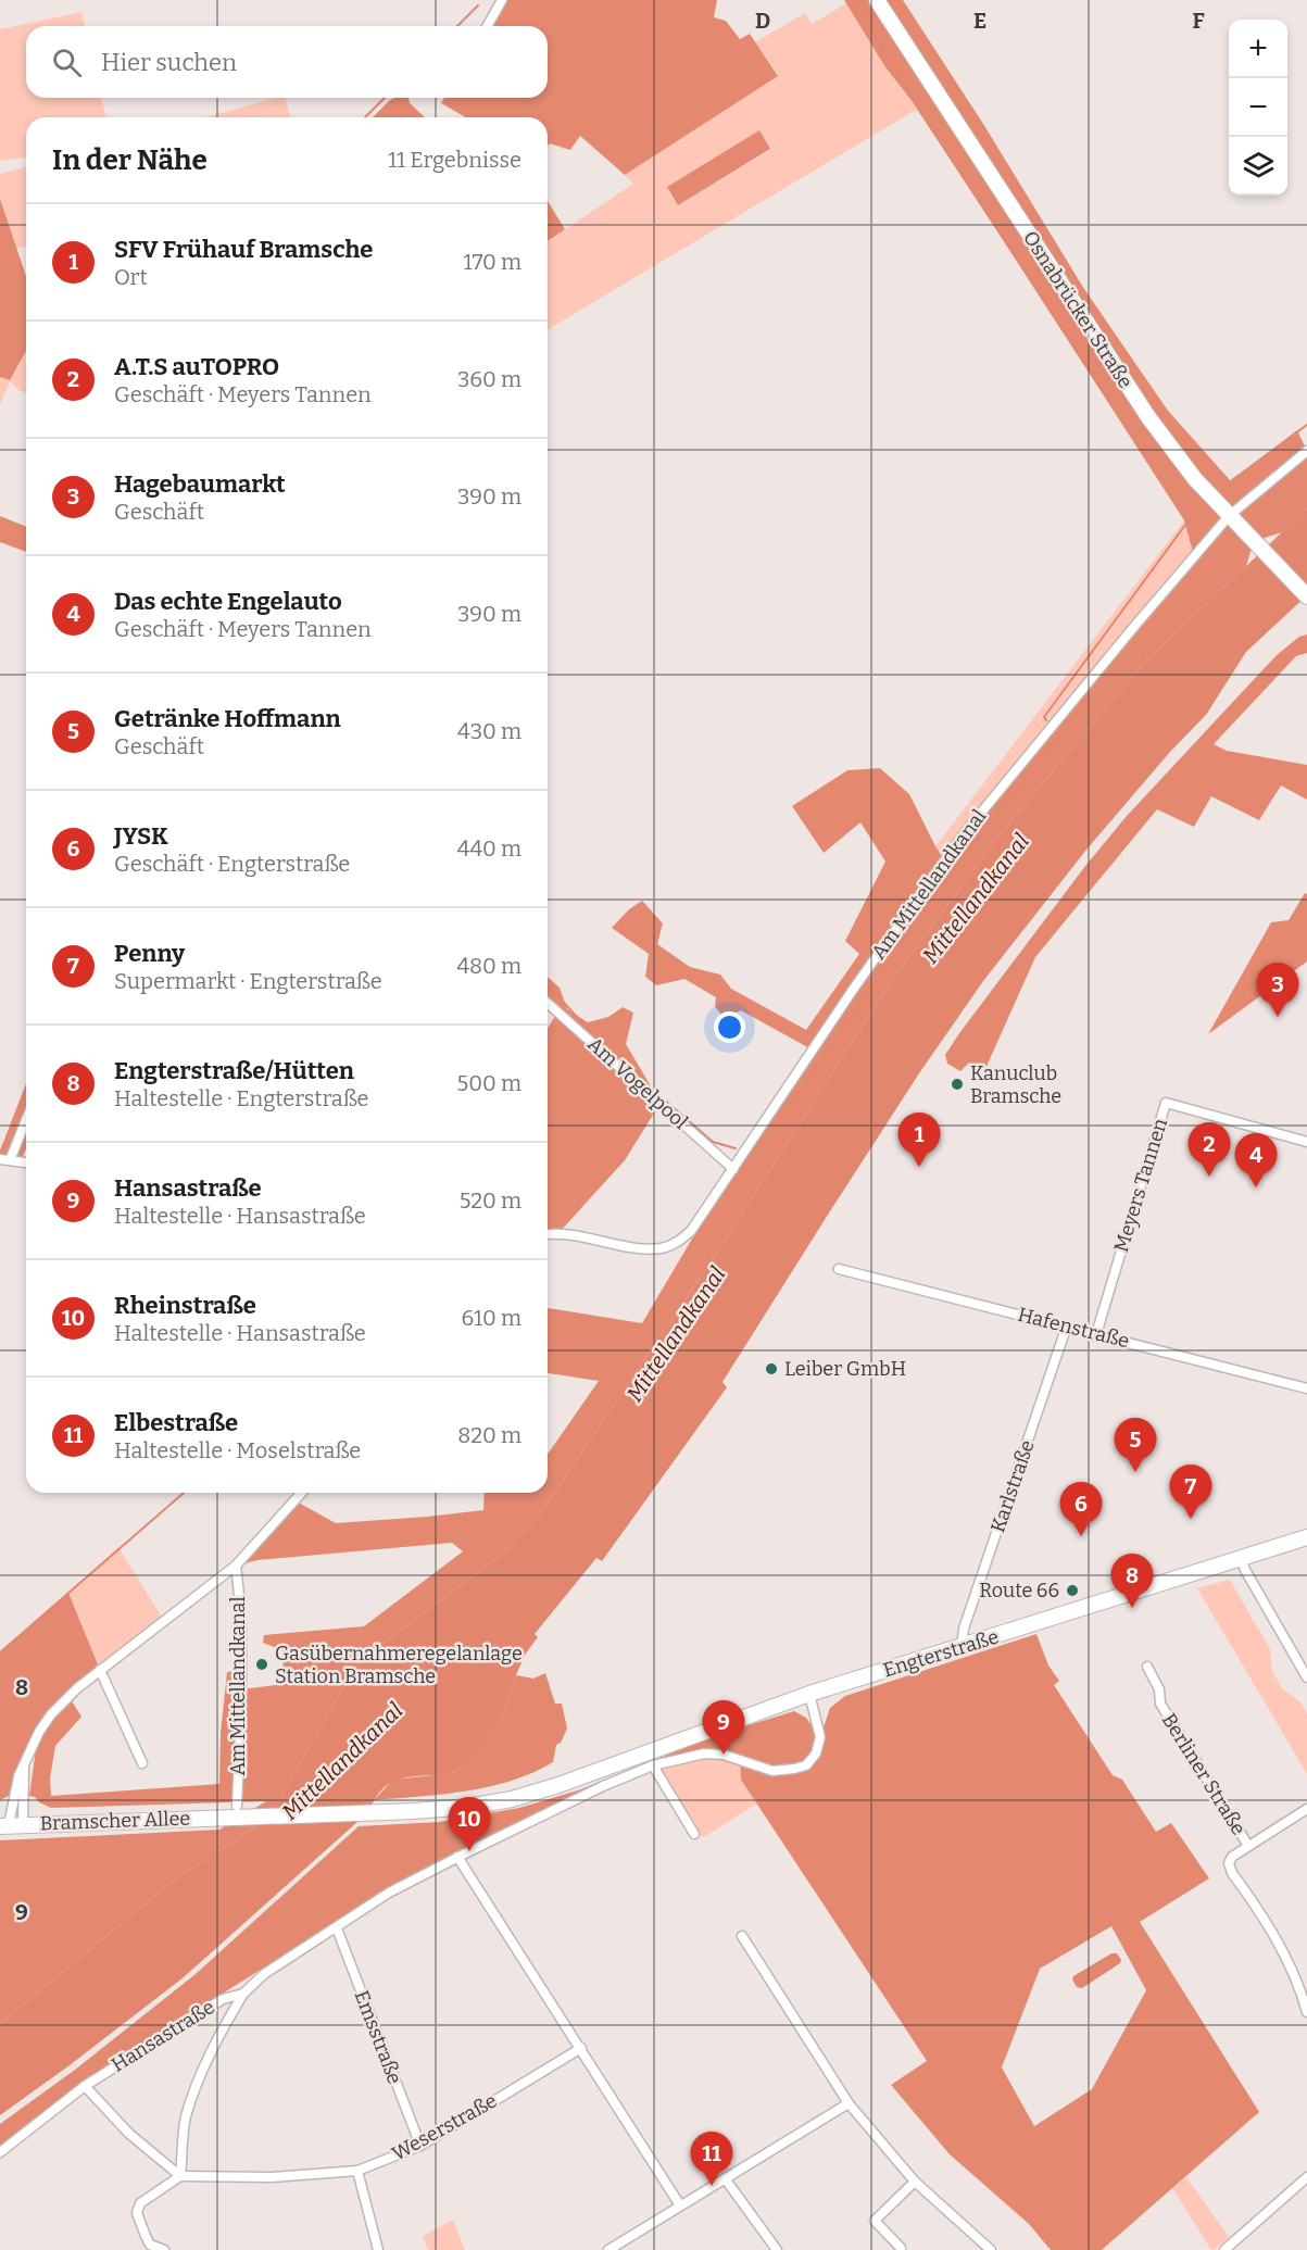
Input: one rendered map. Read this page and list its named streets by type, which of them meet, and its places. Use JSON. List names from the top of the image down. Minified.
{"streets":{"main road":["Osnabrücker Straße","Engterstraße","Bramscher Allee"],"street":["Am Mittellandkanal","Am Vogelpool","Meyers Tannen","Hafenstraße","Karlstraße","Berliner Straße","Hansastraße","Emsstraße","Weserstraße"]},"crossings":[["Osnabrücker Straße","Am Mittellandkanal"],["Am Mittellandkanal","Am Vogelpool"],["Am Mittellandkanal","Bramscher Allee"],["Meyers Tannen","Hafenstraße"],["Hafenstraße","Karlstraße"],["Karlstraße","Engterstraße"],["Engterstraße","Bramscher Allee"],["Engterstraße","Hansastraße"],["Hansastraße","Emsstraße"],["Hansastraße","Weserstraße"],["Emsstraße","Weserstraße"]],"water":["Mittellandkanal"],"places":["Kanuclub Bramsche","Leiber GmbH","Route 66","Gasübernahmeregelanlage Station Bramsche"],"page":{"map_buttons":["+","−"],"search":"Hier suchen","heading":["In der Nähe","11 Ergebnisse"],"list":[{"mark":"1","name":"SFV Frühauf Bramsche","note":"Ort","value":"170 m"},{"mark":"2","name":"A.T.S auTOPRO","note":"Geschäft · Meyers Tannen","value":"360 m"},{"mark":"3","name":"Hagebaumarkt","note":"Geschäft","value":"390 m"},{"mark":"4","name":"Das echte Engelauto","note":"Geschäft · Meyers Tannen","value":"390 m"},{"mark":"5","name":"Getränke Hoffmann","note":"Geschäft","value":"430 m"},{"mark":"6","name":"JYSK","note":"Geschäft · Engterstraße","value":"440 m"},{"mark":"7","name":"Penny","note":"Supermarkt · Engterstraße","value":"480 m"},{"mark":"8","name":"Engterstraße/Hütten","note":"Haltestelle · Engterstraße","value":"500 m"},{"mark":"9","name":"Hansastraße","note":"Haltestelle · Hansastraße","value":"520 m"},{"mark":"10","name":"Rheinstraße","note":"Haltestelle · Hansastraße","value":"610 m"},{"mark":"11","name":"Elbestraße","note":"Haltestelle · Moselstraße","value":"820 m"}],"pins":["3","1","2","4","5","7","6","8","9","10","11"]},"grid":{"columns":["D","E","F"],"rows":["8","9"]}}
